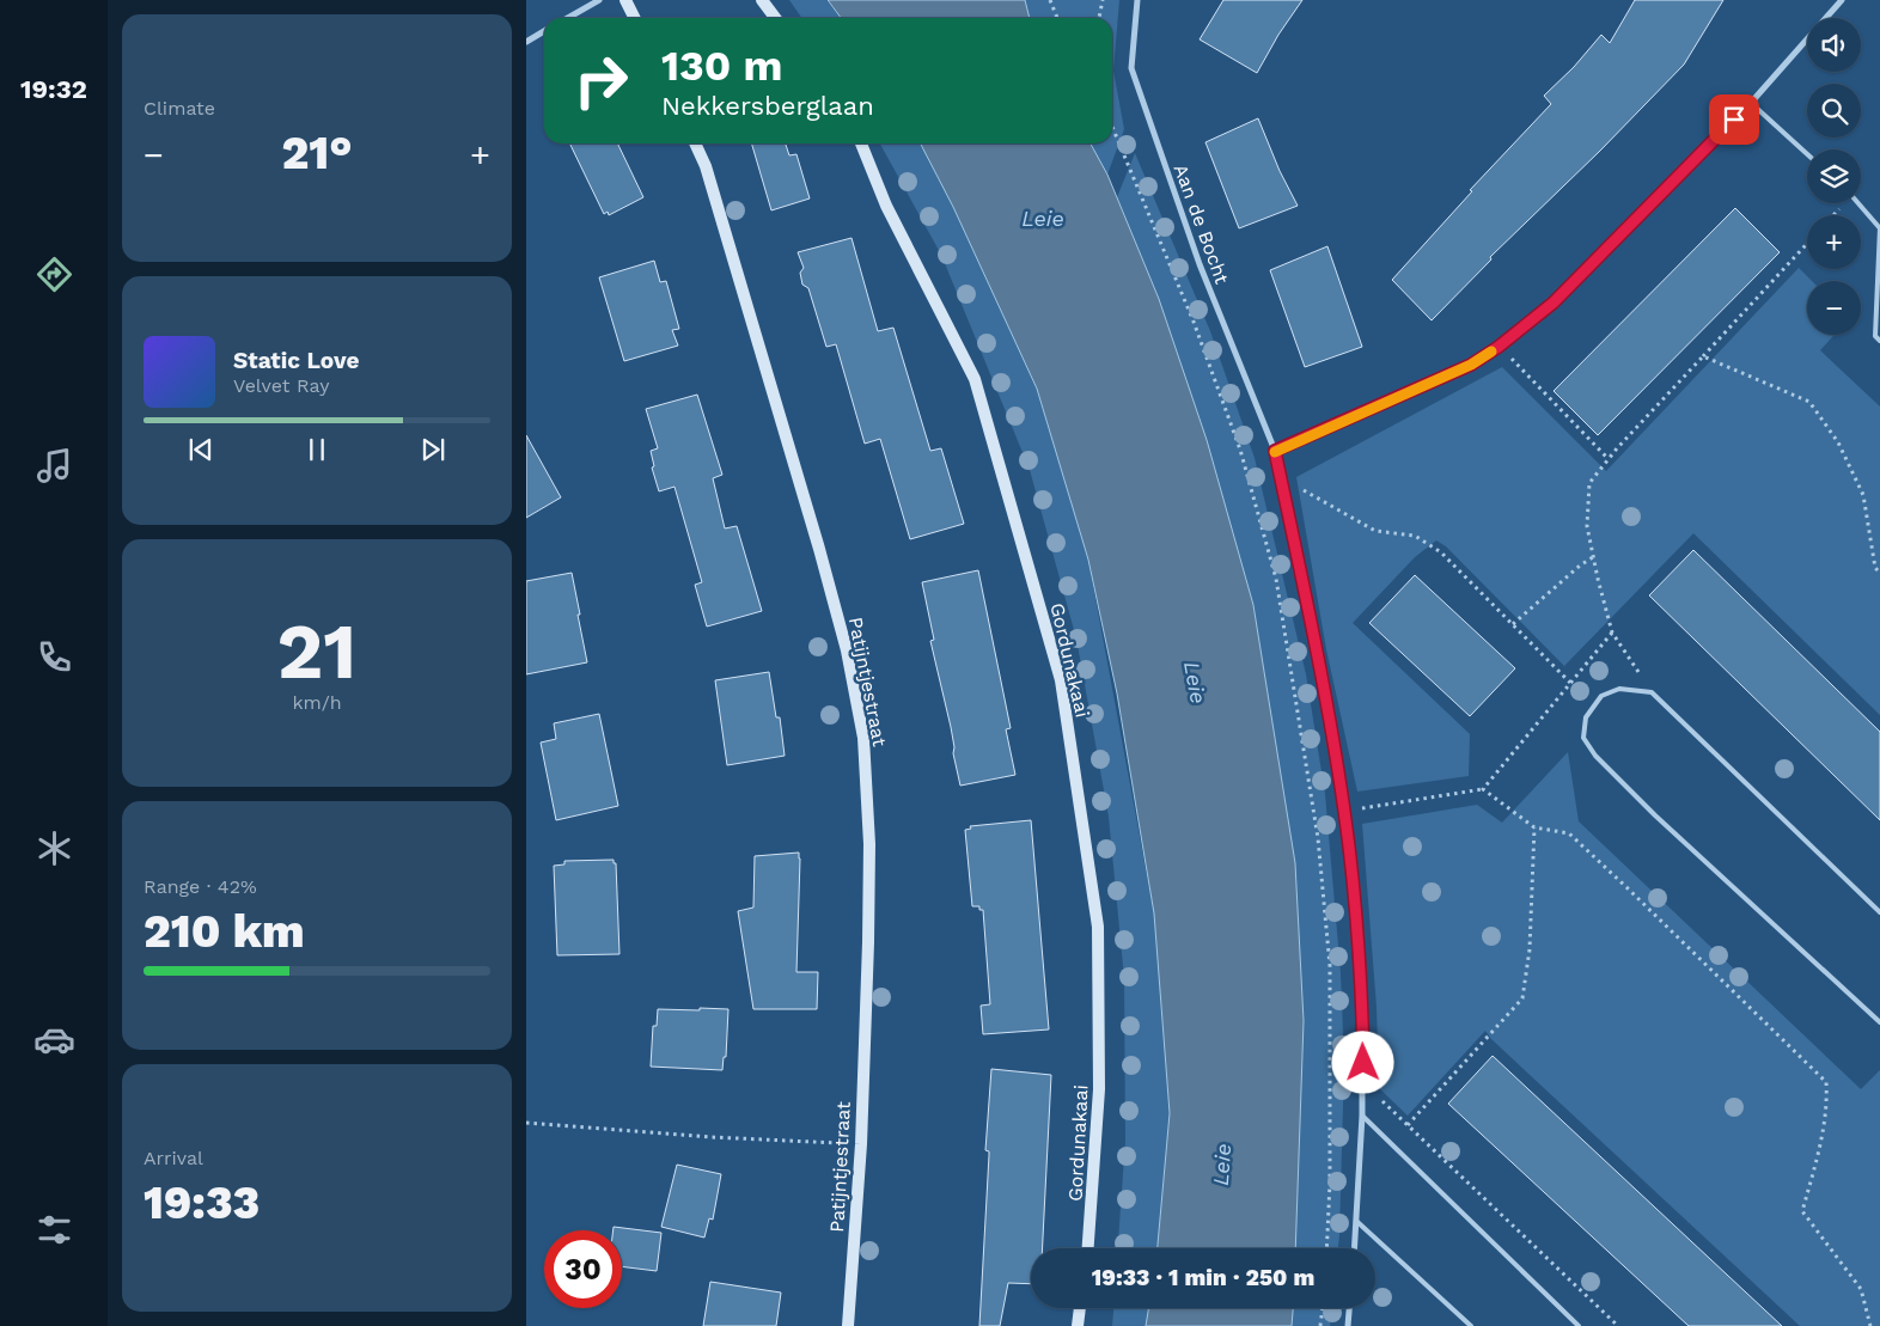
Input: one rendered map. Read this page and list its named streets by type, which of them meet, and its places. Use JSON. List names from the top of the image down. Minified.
{"streets":{"street":["Aan de Bocht","Gordunakaai","Patijntjestraat"]},"water":["Leie"],"page":{"tabs":"19:32","tile":["Climate",["21","km/h"],["Range · 42%","210 km"],["Arrival","19:33"]],"map_buttons":["+","−"],"turn":["130 m","Nekkersberglaan"],"heat":["−","21°","+"],"song":["Static Love","Velvet Ray"],"limit":"30","trip":"19:33 · 1 min · 250 m"}}
